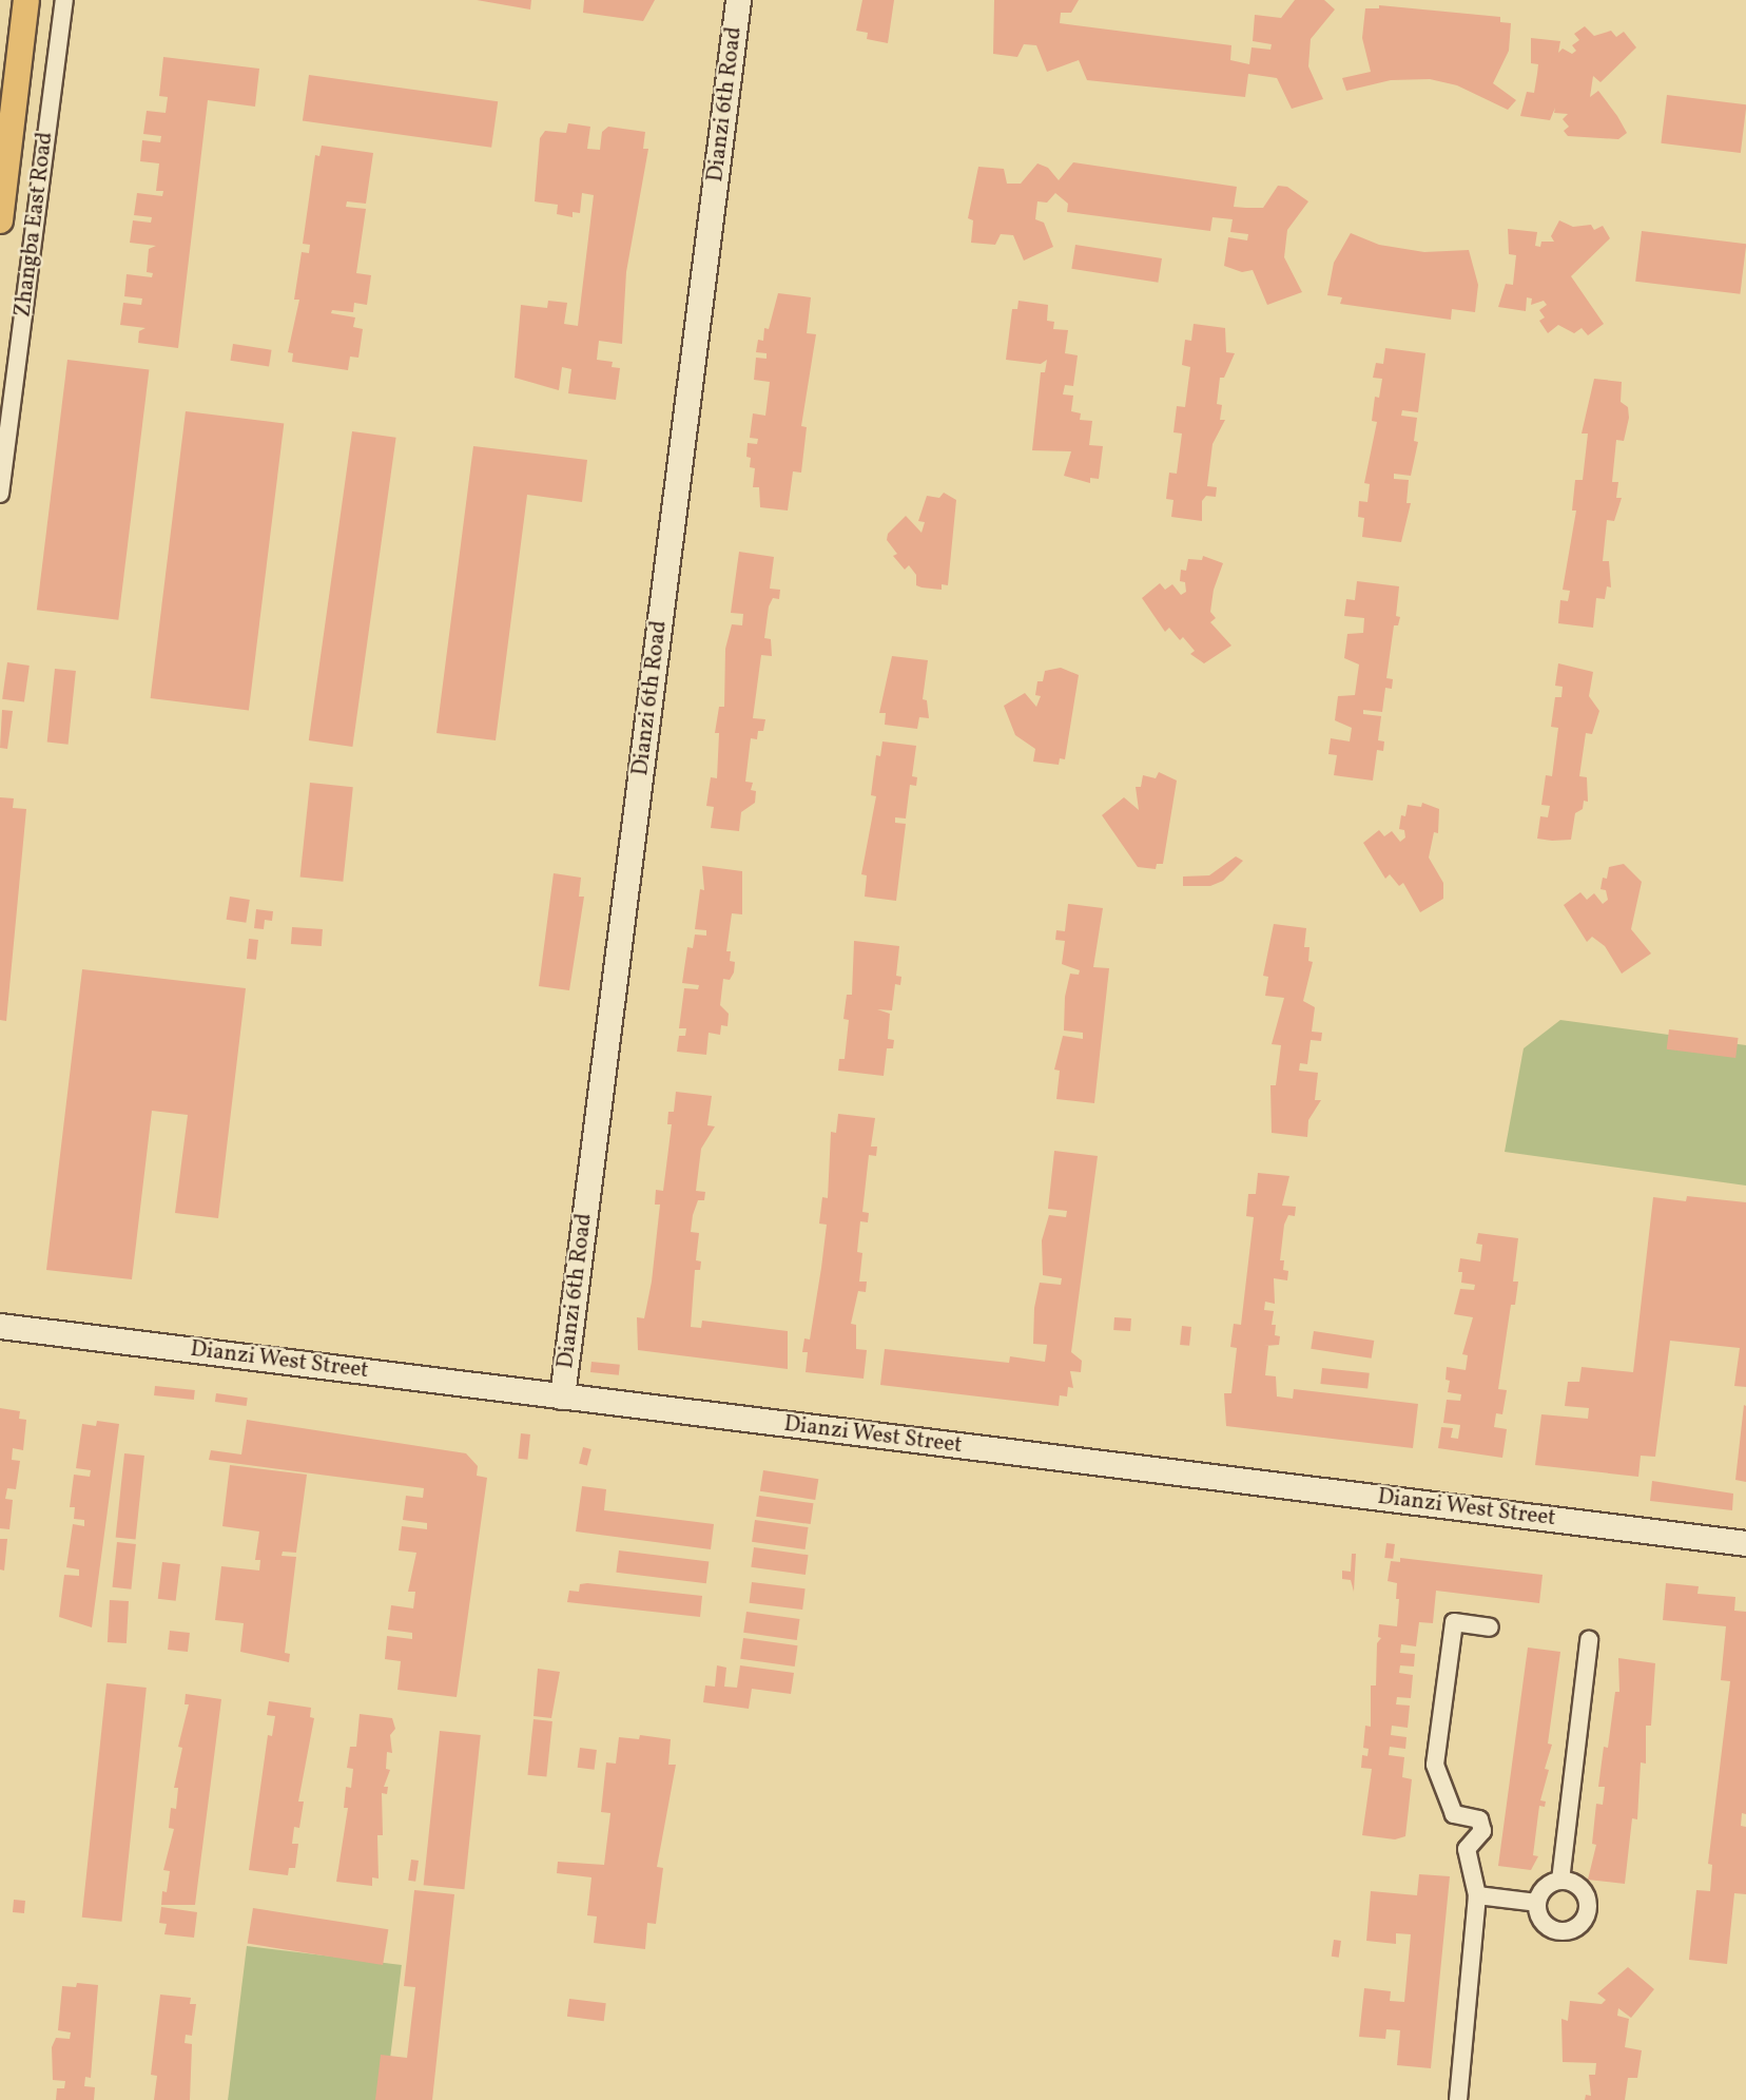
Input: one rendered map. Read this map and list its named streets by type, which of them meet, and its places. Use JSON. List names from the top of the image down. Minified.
{"streets":{"main road":["Zhangba East Road"],"street":["Dianzi 6th Road","Dianzi West Street"]},"crossings":[["Dianzi 6th Road","Dianzi West Street"]]}
